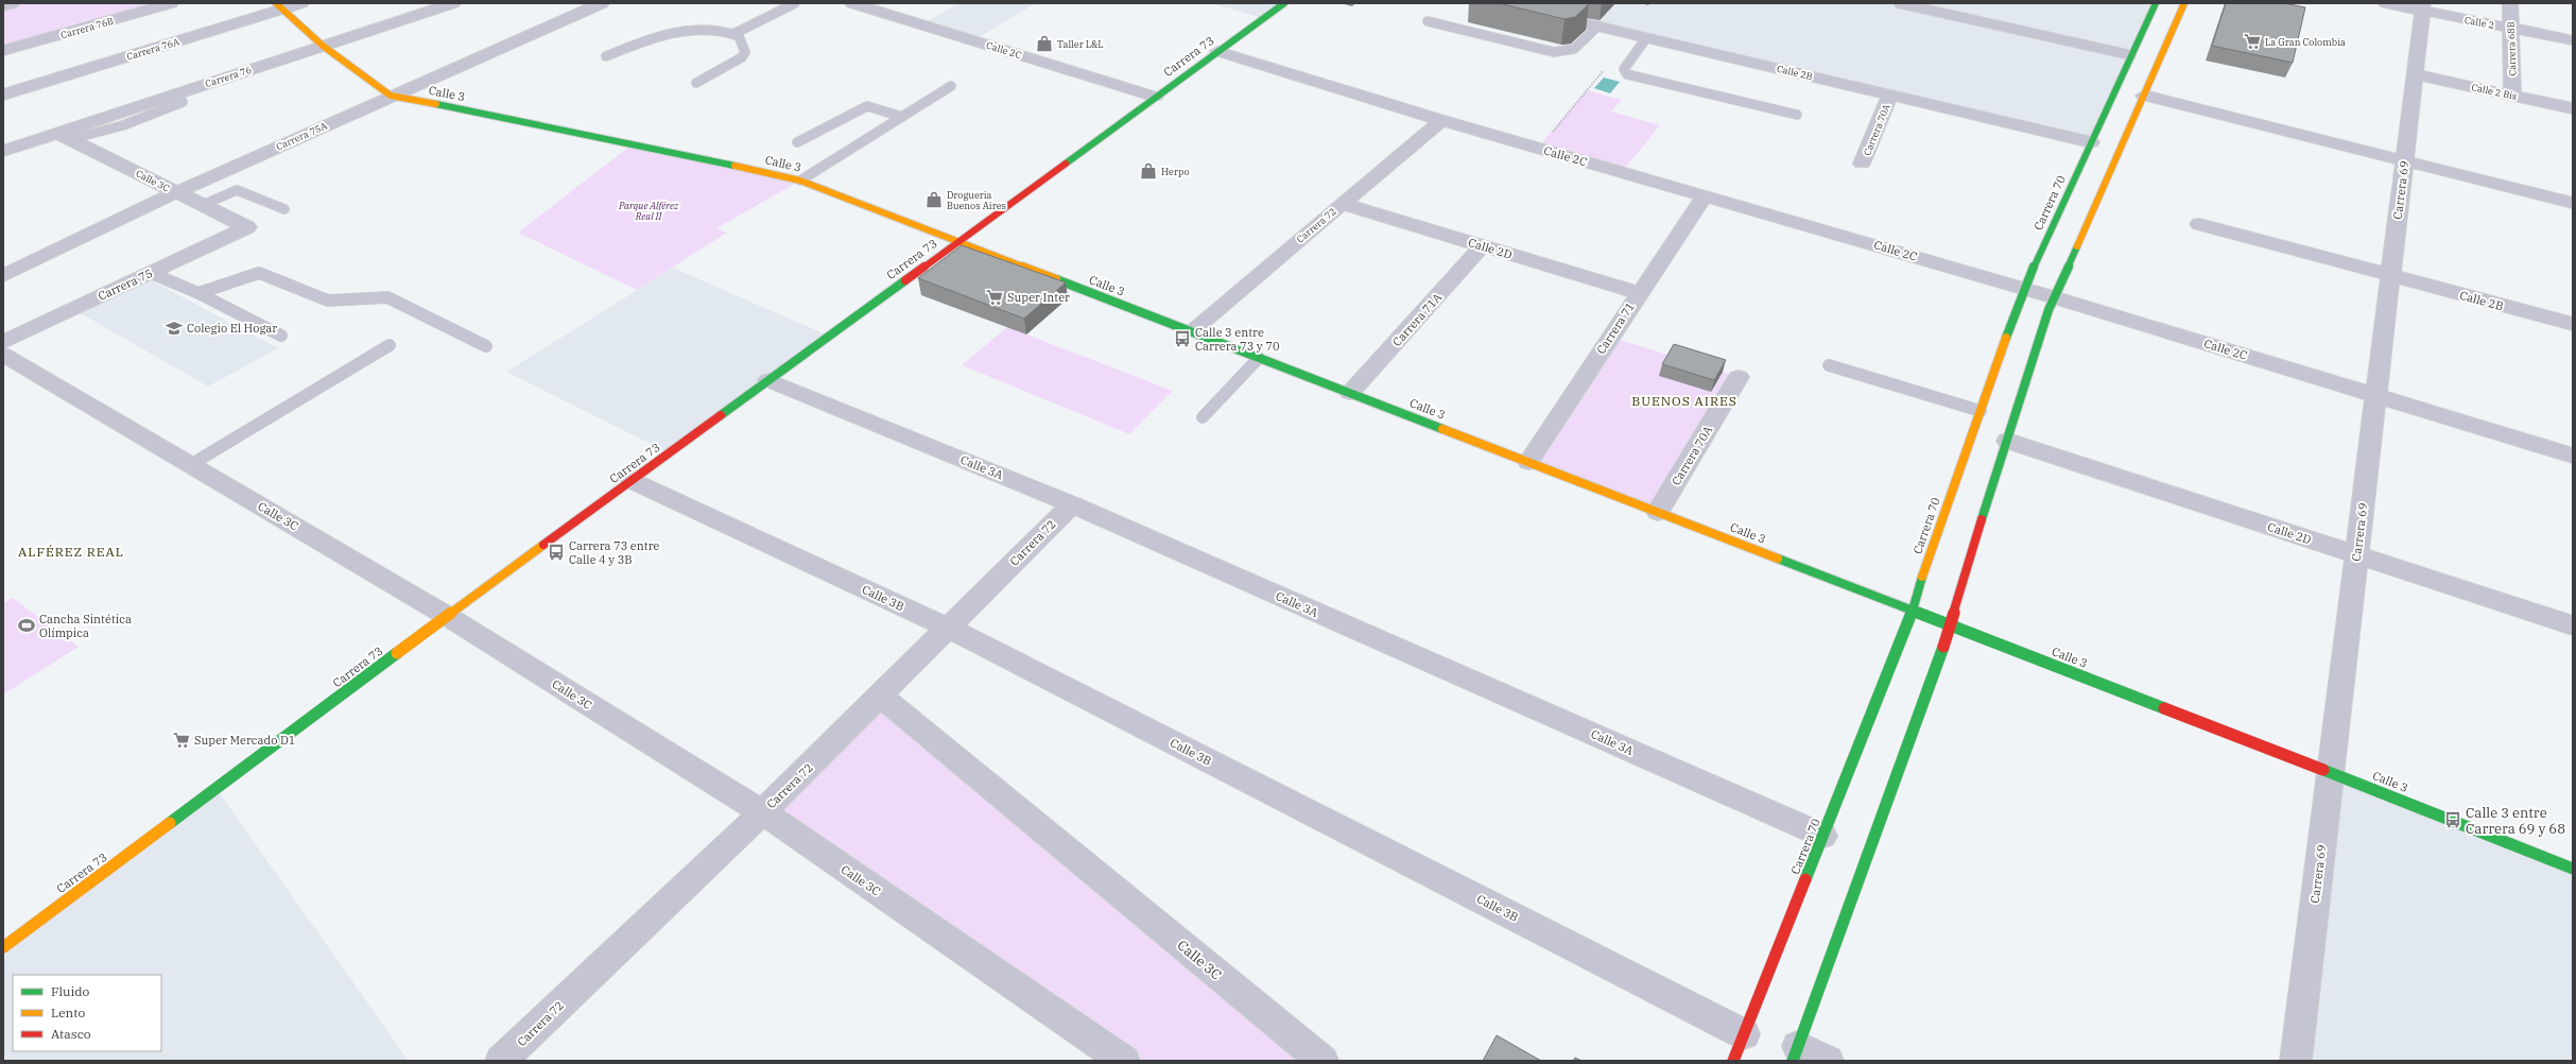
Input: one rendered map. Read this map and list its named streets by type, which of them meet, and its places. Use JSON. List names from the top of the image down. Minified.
{"streets":{"street":["Calle 2","Carrera 76B","Carrera 76A","Carrera 68B","Calle 2C","Carrera 73","Calle 2B","Carrera 76","Calle 2 Bis","Calle 3","Carrera 70A","Carrera 75A","Calle 3C","Carrera 69","Carrera 70","Carrera 72","Calle 2D","Carrera 75","Carrera 71A","Carrera 71","Calle 3A","Calle 3B"]},"crossings":[["Calle 2","Carrera 68B"],["Calle 2","Carrera 69"],["Carrera 76A","Calle 3"],["Carrera 68B","Calle 2 Bis"],["Calle 2C","Carrera 73"],["Calle 2C","Carrera 69"],["Calle 2C","Carrera 70"],["Calle 2C","Carrera 72"],["Calle 2C","Carrera 71"],["Carrera 73","Calle 3"],["Carrera 73","Calle 3C"],["Carrera 73","Calle 3A"],["Carrera 73","Calle 3B"],["Calle 2B","Carrera 70A"],["Calle 2B","Carrera 69"],["Calle 2B","Carrera 70"],["Carrera 76","Calle 3"],["Carrera 76","Calle 3C"],["Calle 2 Bis","Carrera 69"],["Calle 3","Carrera 70A"],["Calle 3","Carrera 75A"],["Calle 3","Carrera 69"],["Calle 3","Carrera 70"],["Calle 3","Carrera 72"],["Calle 3","Carrera 71A"],["Calle 3","Carrera 71"],["Carrera 75A","Calle 3C"],["Calle 3C","Carrera 72"],["Calle 3C","Carrera 75"],["Carrera 69","Calle 2D"],["Carrera 70","Calle 3A"],["Carrera 70","Calle 3B"],["Carrera 72","Calle 2D"],["Carrera 72","Calle 3A"],["Carrera 72","Calle 3B"],["Calle 2D","Carrera 71A"],["Calle 2D","Carrera 71"]],"districts":["BUENOS AIRES","ALFÉREZ REAL"],"parks":["Parque Alférez Real II"],"places":{"supermarket":["La Gran Colombia","Super Inter","Super Mercado D1"],"shop":["Taller L&L","Herpo","Drogueria Buenos Aires"],"school or university":["Colegio El Hogar"],"bus stop":["Calle 3 entre Carrera 73 y 70","Carrera 73 entre Calle 4 y 3B","Calle 3 entre Carrera 69 y 68"],"sports":["Cancha Sintética Olímpica"]},"legend":["Fluido","Lento","Atasco"]}
